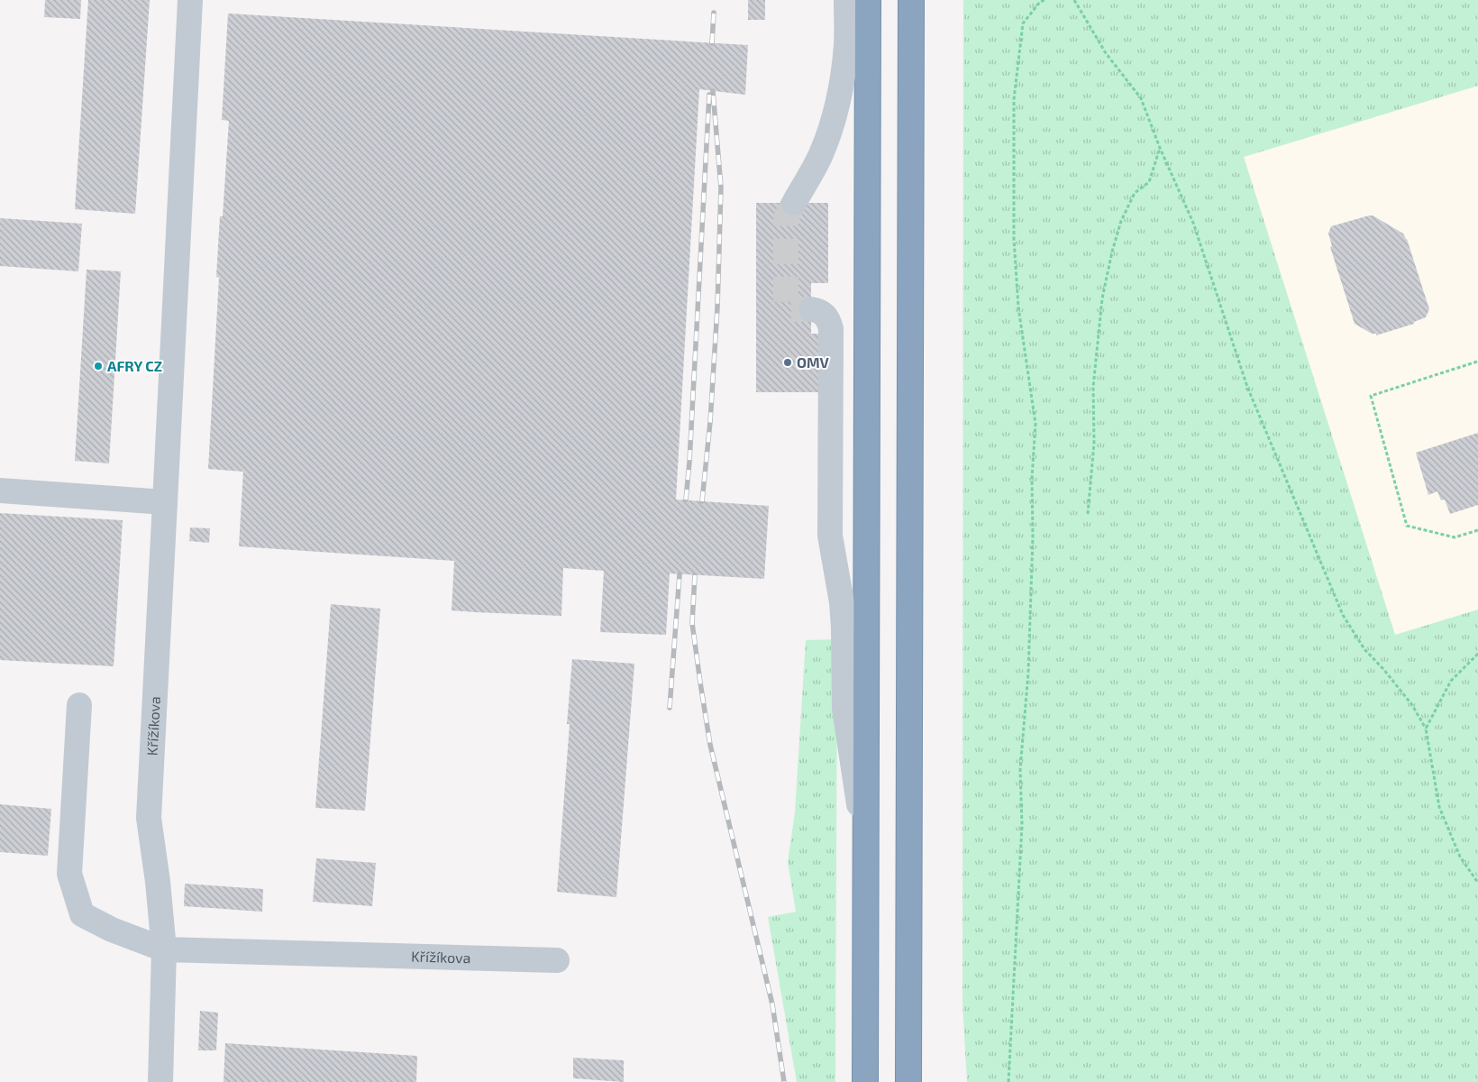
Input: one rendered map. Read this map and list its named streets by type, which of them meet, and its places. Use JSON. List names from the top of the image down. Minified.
{"streets":{"lane":["Křížíkova"]},"places":["OMV","AFRY CZ"]}
